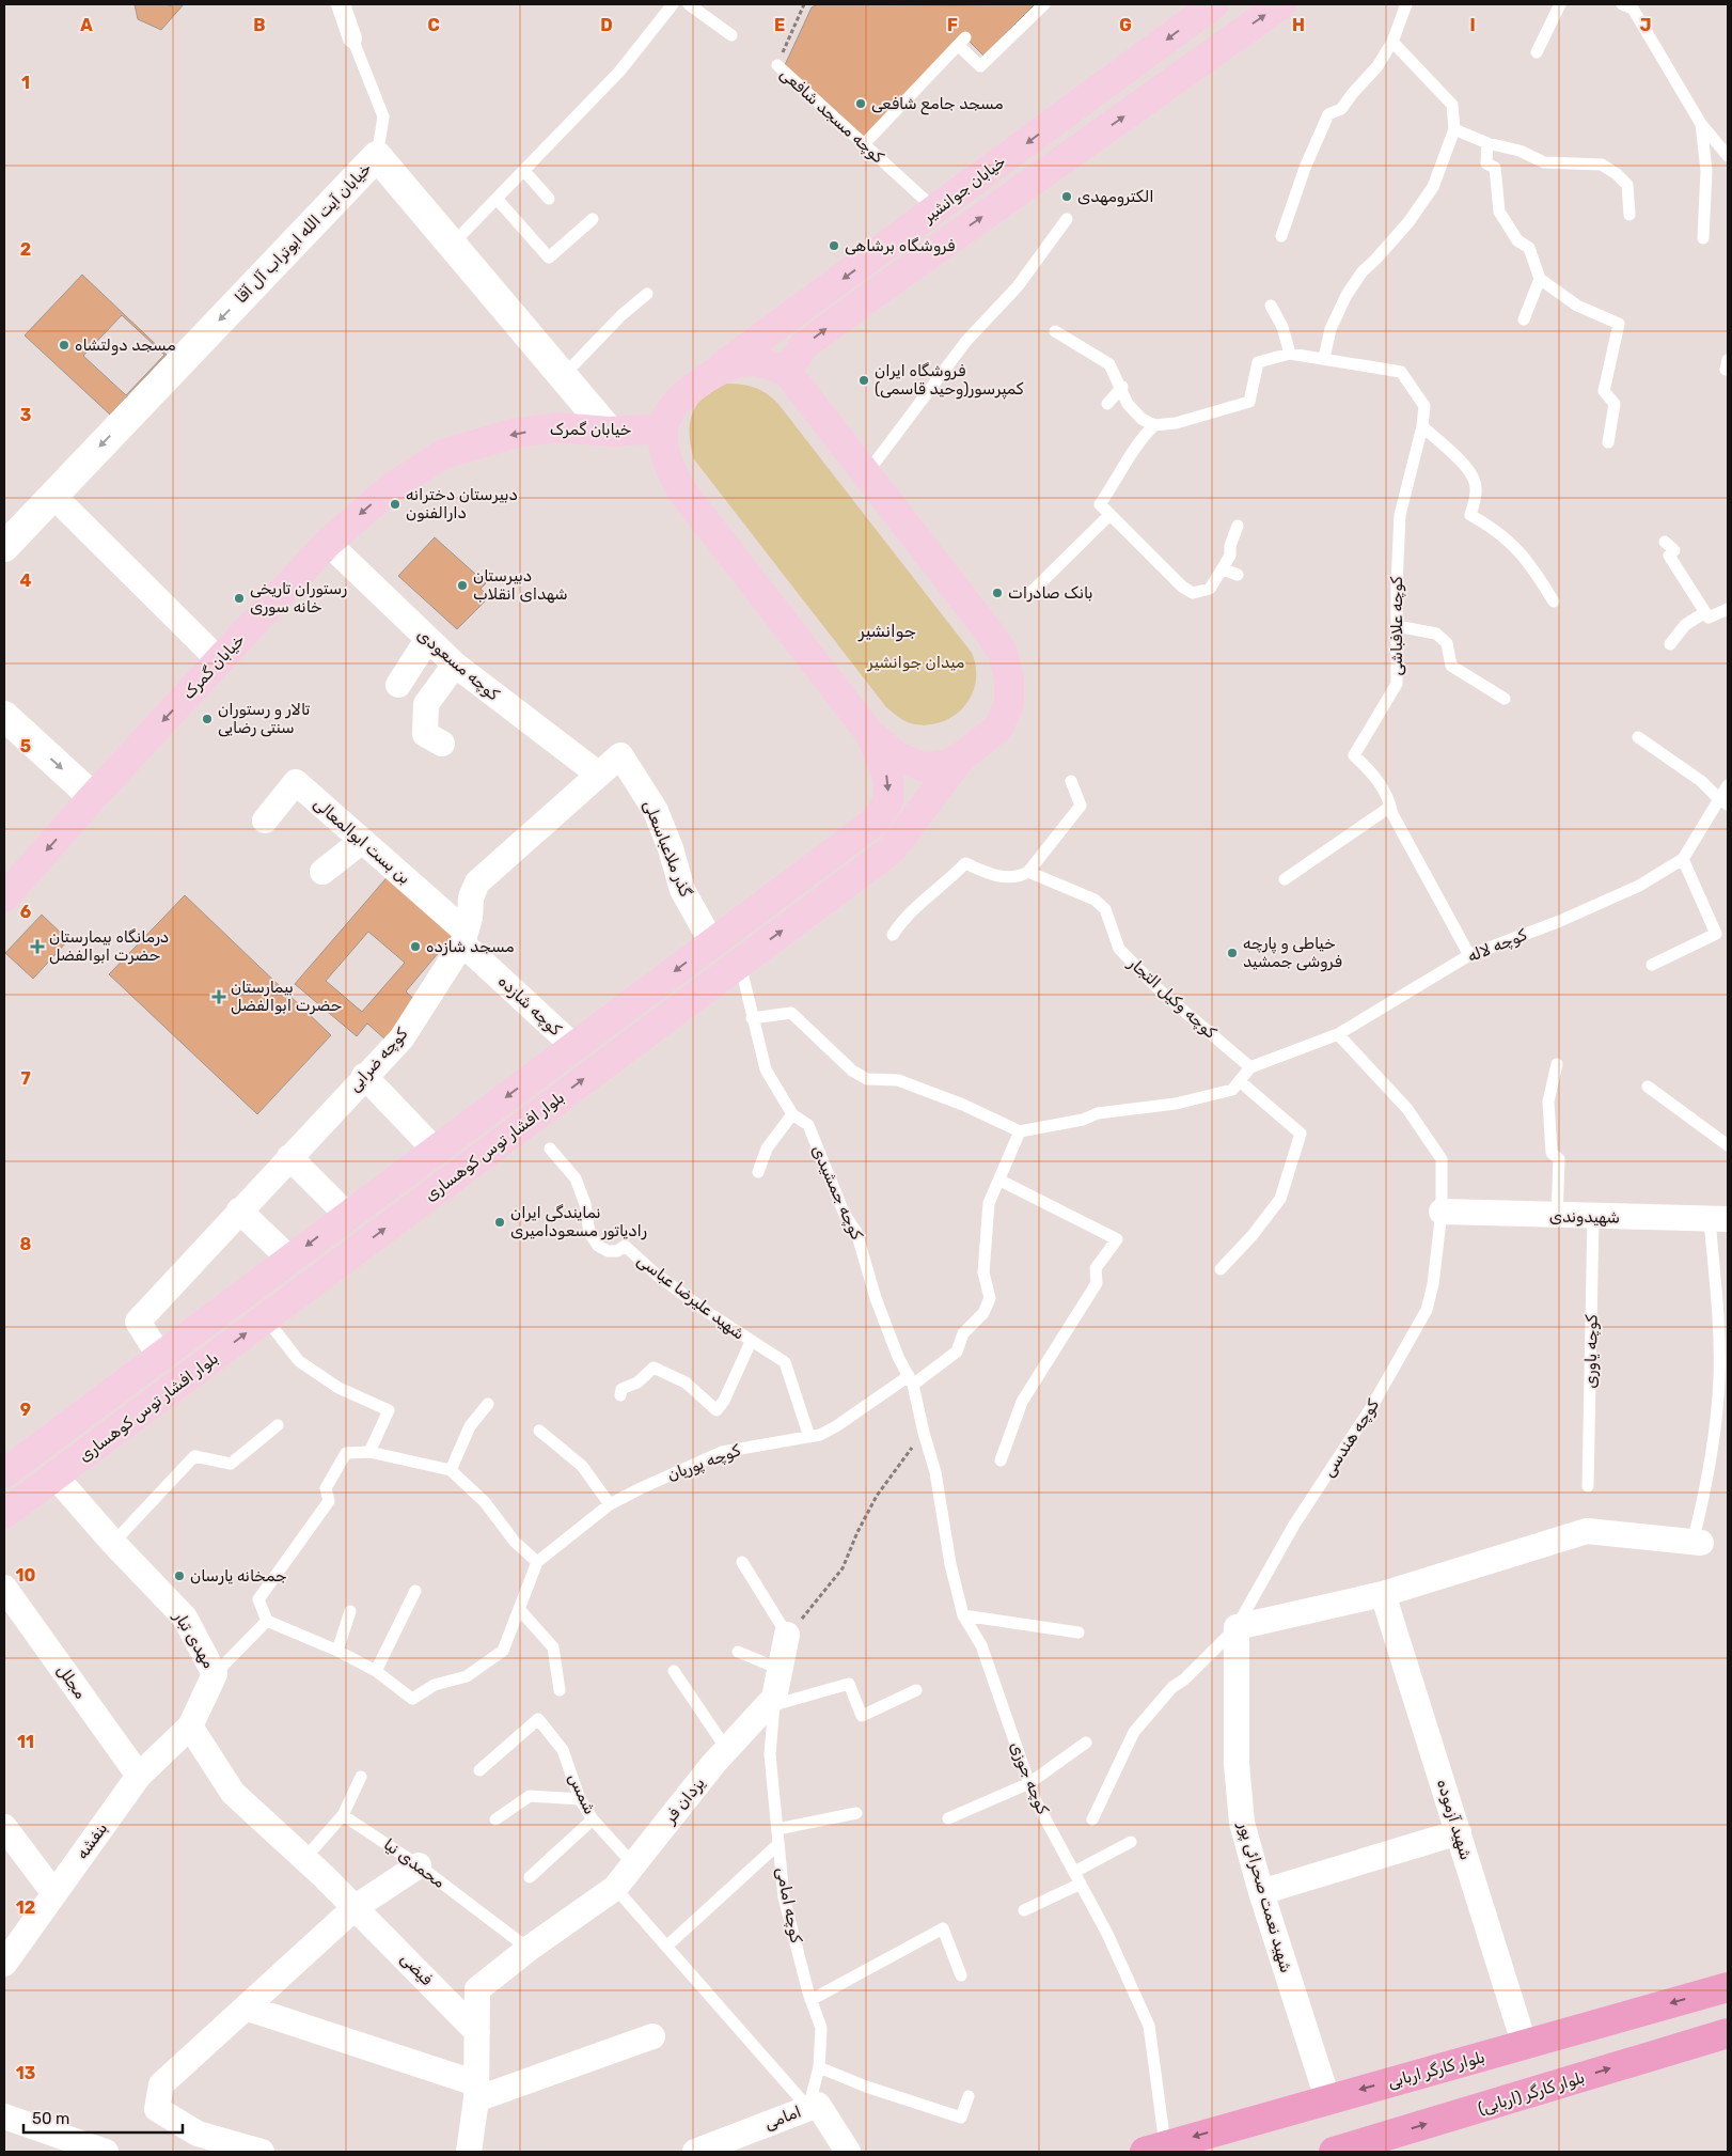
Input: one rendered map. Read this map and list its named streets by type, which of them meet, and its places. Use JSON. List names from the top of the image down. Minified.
{"streets":{"main road":["خیابان جوانشیر","خیابان گمرک","بلوار افشار توس کوهساری","بلوار کارگر اربابی","بلوار کارگر (اربابی)"],"street":["خیابان آیت الله ابوتراب آل آقا","کوچه مسعودی","بن بست ابوالمعالی","گذر ملاعباسعلی","کوچه شازده","کوچه ضرابی","شهیدوندی","مهدی تبار","مجلل","یزدان فر","شهید آزموده","بنفشه","شهید نعمت صحرائی پور","فیضی","امامی"],"lane":["کوچه مسجد شافعی","کوچه علافباشی","کوچه لاله","کوچه وکیل التجار","کوچه جمشیدی","شهید علیرضا عباسی","کوچه یاوری","کوچه هندسی","کوچه پوریان","کوچه جوزی","شمس","محمدی نیا","کوچه امامی"]},"crossings":[["کوچه مسجد شافعی","خیابان جوانشیر"],["خیابان آیت الله ابوتراب آل آقا","خیابان گمرک"],["خیابان گمرک","کوچه مسعودی"],["کوچه علافباشی","کوچه لاله"],["کوچه مسعودی","کوچه ضرابی"],["بن بست ابوالمعالی","کوچه شازده"],["بن بست ابوالمعالی","کوچه ضرابی"],["گذر ملاعباسعلی","کوچه ضرابی"],["گذر ملاعباسعلی","بلوار افشار توس کوهساری"],["کوچه لاله","کوچه وکیل التجار"],["کوچه لاله","کوچه هندسی"],["کوچه شازده","کوچه ضرابی"],["کوچه شازده","بلوار افشار توس کوهساری"],["کوچه ضرابی","بلوار افشار توس کوهساری"],["بلوار افشار توس کوهساری","کوچه جمشیدی"],["بلوار افشار توس کوهساری","مهدی تبار"],["کوچه جمشیدی","کوچه پوریان"],["کوچه جمشیدی","کوچه جوزی"],["شهیدوندی","کوچه یاوری"],["شهیدوندی","کوچه هندسی"],["شهید علیرضا عباسی","کوچه پوریان"],["کوچه هندسی","شهید نعمت صحرائی پور"],["مهدی تبار","بنفشه"],["مجلل","بنفشه"],["کوچه جوزی","بلوار کارگر اربابی"],["شمس","یزدان فر"],["یزدان فر","محمدی نیا"],["یزدان فر","کوچه امامی"],["یزدان فر","فیضی"],["شهید آزموده","بلوار کارگر اربابی"],["شهید نعمت صحرائی پور","بلوار کارگر اربابی"],["کوچه امامی","امامی"]],"one_way":["خیابان آیت الله ابوتراب آل آقا","خیابان گمرک","بلوار کارگر اربابی","بلوار کارگر (اربابی)"],"districts":["جوانشیر"],"parks":["میدان جوانشیر"],"places":{"other":["مسجد جامع شافعی","الکترومهدی","فروشگاه برشاهی","مسجد دولتشاه","فروشگاه ایران کمپرسور(وحید قاسمی)","دبیرستان دخترانه دارالفنون","دبیرستان شهدای انقلاب","بانک صادرات","رستوران تاریخی خانه سوری","تالار و رستوران سنتی رضایی","مسجد شازده","خیاطی ‌‌و‌ پارچه فروشی جمشید","نمایندگی ایران رادیاتور مسعودامیری","جمخانه یارسان"],"health":["درمانگاه بیمارستان حضرت ابوالفضل","بیمارستان حضرت ابوالفضل"]},"scale_bar":"50 m","grid":{"columns":["A","B","C","D","E","F","G","H","I","J"],"rows":["1","2","3","4","5","6","7","8","9","10","11","12","13"]}}
